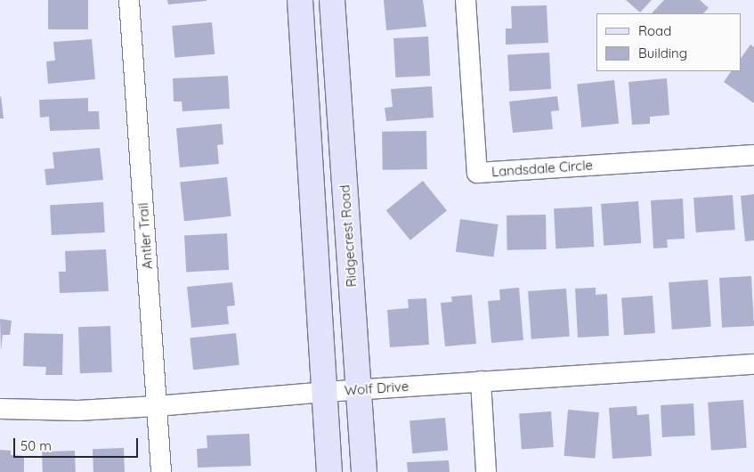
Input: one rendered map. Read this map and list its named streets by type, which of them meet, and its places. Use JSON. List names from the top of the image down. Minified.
{"streets":{"main road":["Ridgecrest Road"],"street":["Landsdale Circle","Antler Trail","Wolf Drive"]},"crossings":[["Antler Trail","Wolf Drive"],["Ridgecrest Road","Wolf Drive"]],"legend":["Road","Building"],"scale_bar":"50 m"}
